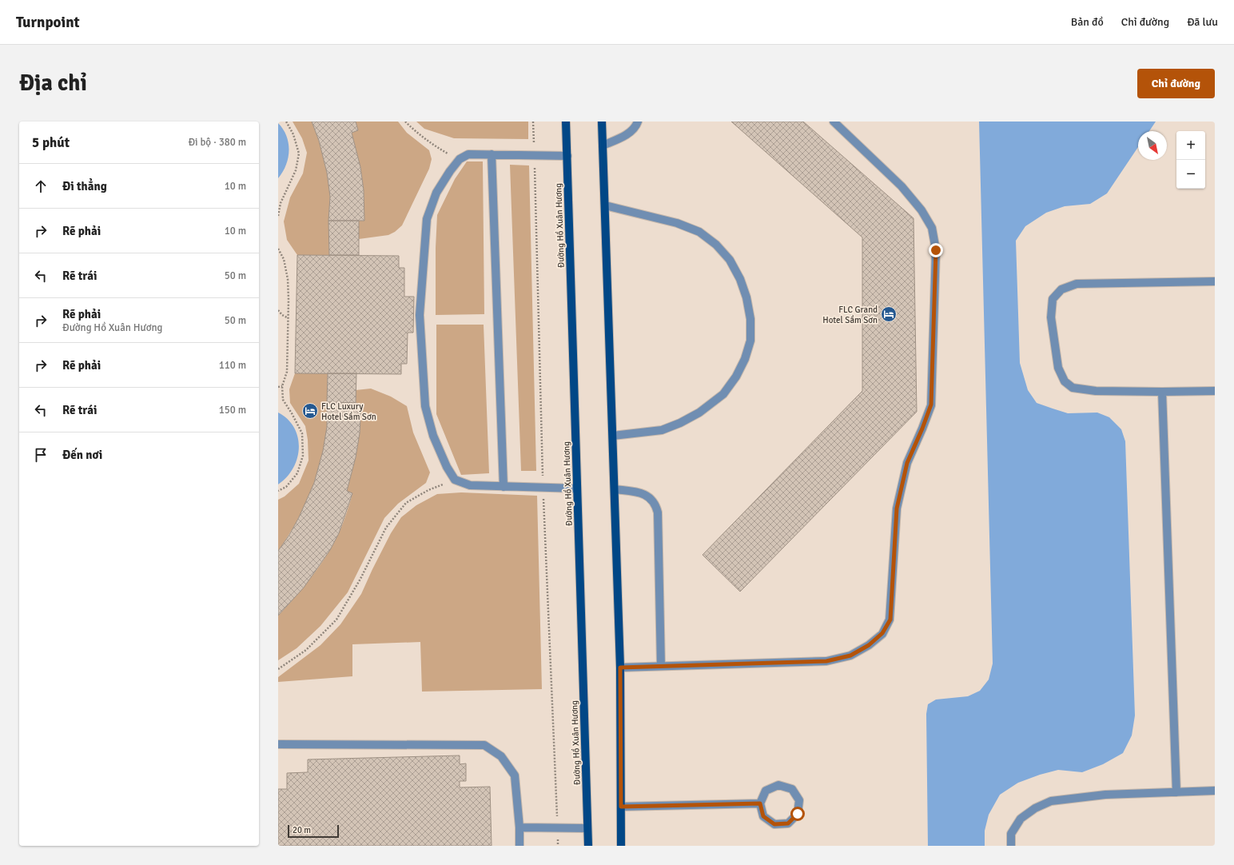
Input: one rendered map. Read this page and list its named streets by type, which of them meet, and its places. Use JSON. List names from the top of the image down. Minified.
{"streets":{"main road":["Đường Hồ Xuân Hương"]},"places":{"hotel":["FLC Grand Hotel Sầm Sơn","FLC Luxury Hotel Sầm Sơn"]},"scale_bar":"20 m","north":"bottom right","page":{"header":"Turnpoint","nav":["Bản đồ","Chỉ đường","Đã lưu"],"buttons":"Chỉ đường","title":"Địa chỉ","heading":["5 phút","Đi bộ · 380 m"],"map_buttons":["+","−"],"list":[["Đi thẳng","10 m"],["Rẽ phải","10 m"],["Rẽ trái","50 m"],["Rẽ phải","Đường Hồ Xuân Hương","50 m"],["Rẽ phải","110 m"],["Rẽ trái","150 m"],"Đến nơi"],"scale":"20 m"}}
